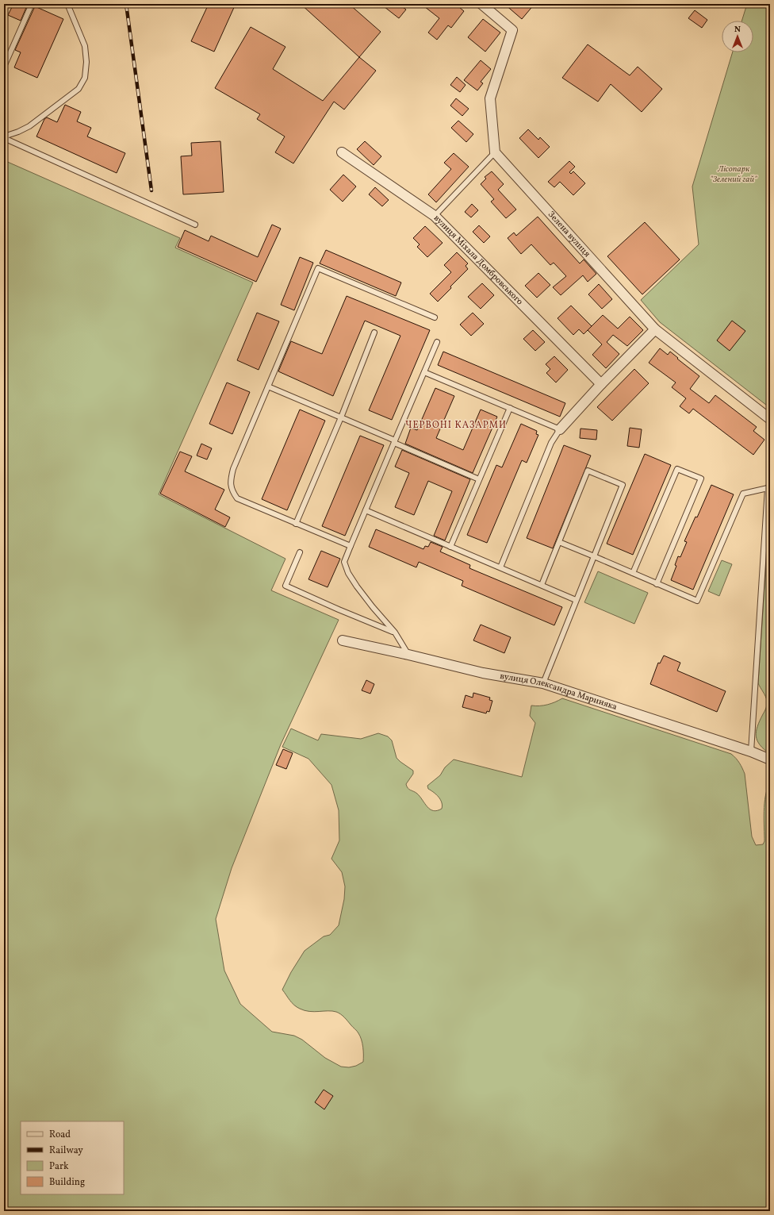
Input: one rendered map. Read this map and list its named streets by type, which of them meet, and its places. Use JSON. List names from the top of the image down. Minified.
{"streets":{"street":["Зелена вулиця","вулиця Міхала Домбровського","вулиця Олександра Мариняка"]},"districts":["ЧЕРВОНІ КАЗАРМИ"],"parks":["Лісопарк \"Зелений гай\""],"legend":["Road","Railway","Park","Building"],"north":"top"}
